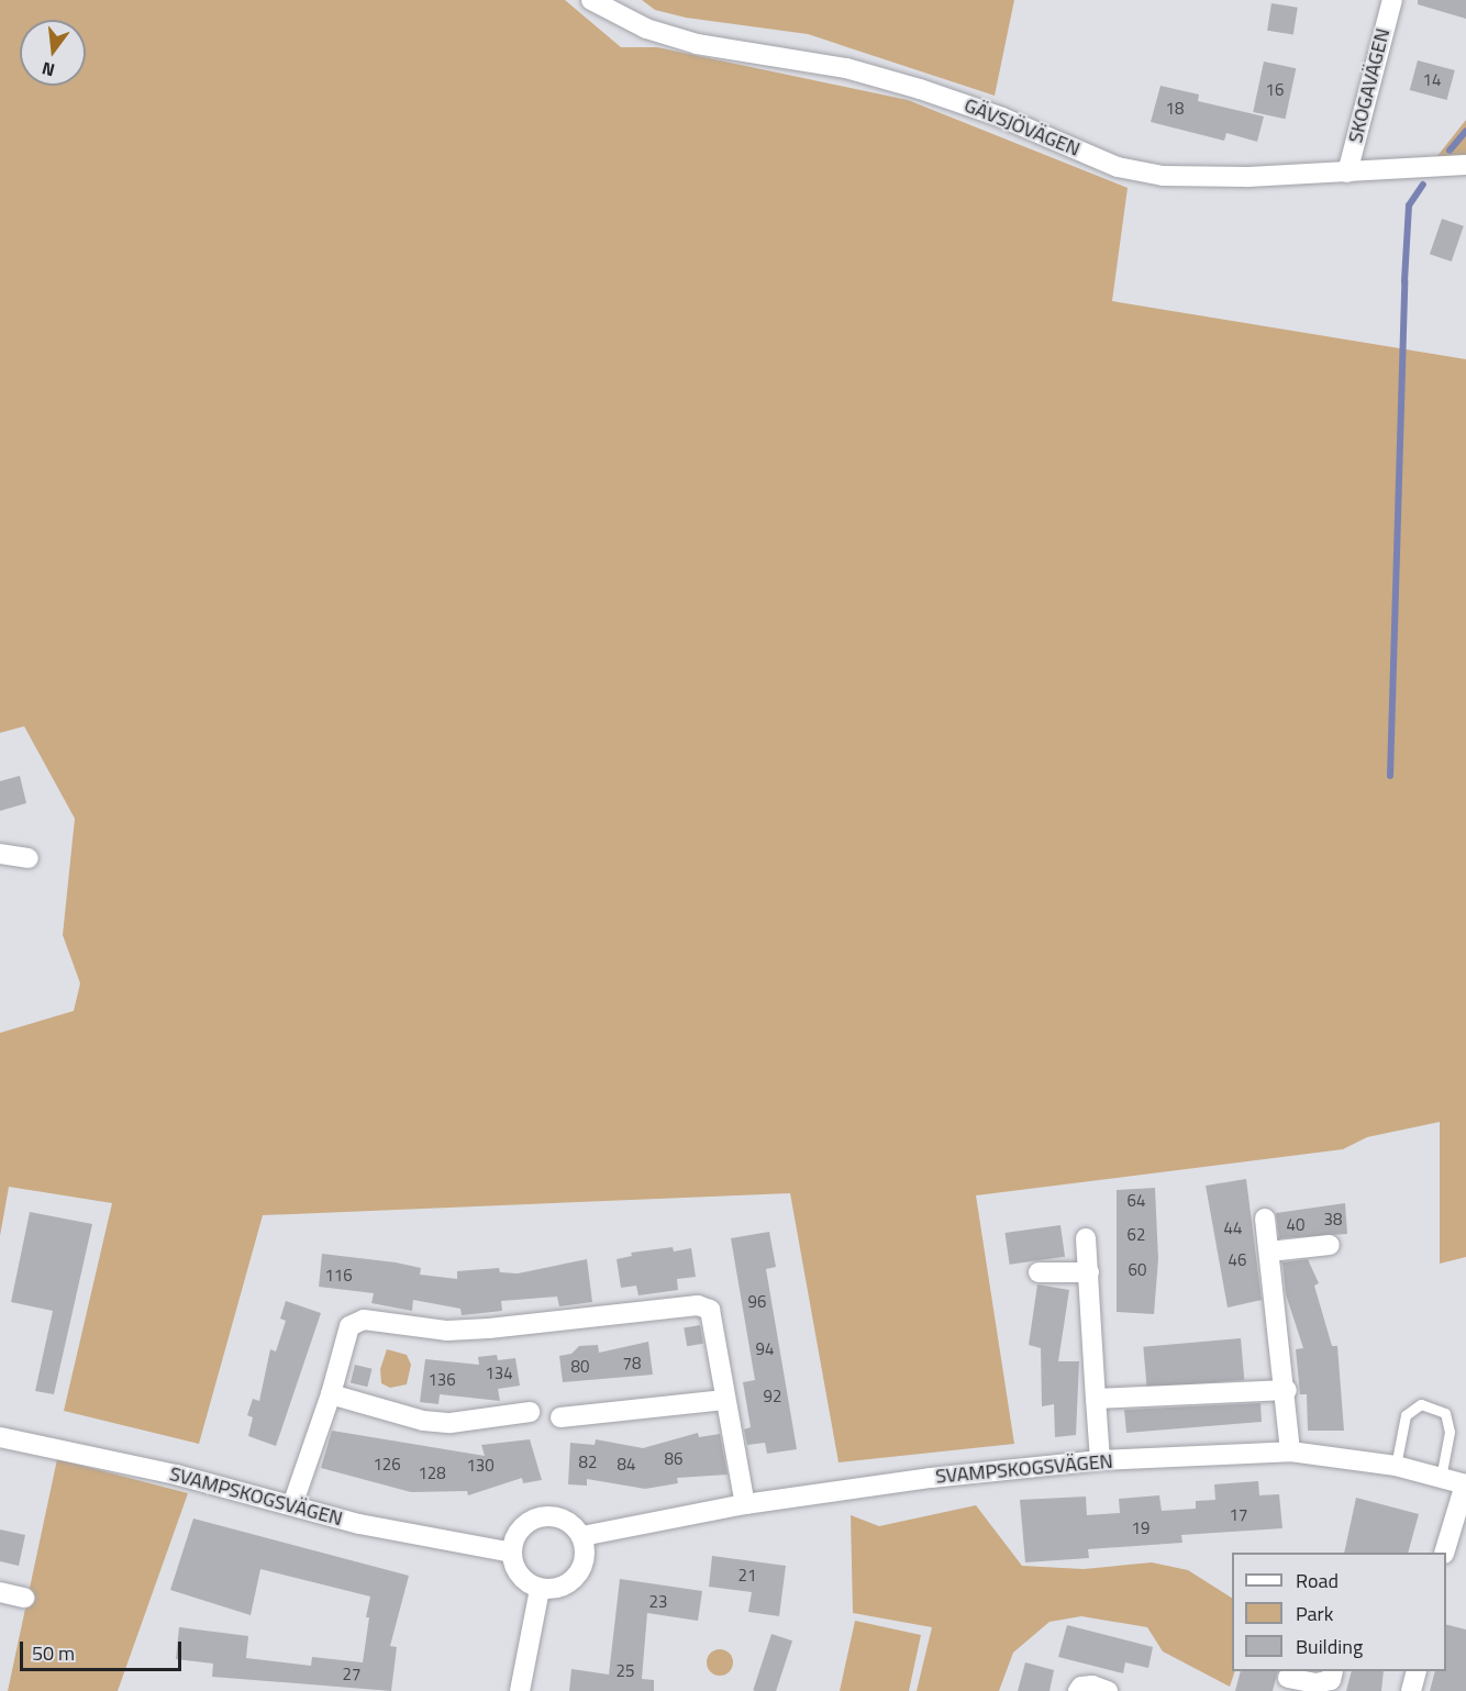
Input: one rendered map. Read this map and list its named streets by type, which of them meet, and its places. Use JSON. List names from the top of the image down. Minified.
{"streets":{"street":["SKOGAVÄGEN","GÄVSJÖVÄGEN","SVAMPSKOGSVÄGEN"]},"crossings":[["SKOGAVÄGEN","GÄVSJÖVÄGEN"]],"house_numbers":["14","16","18","64","38","40","44","62","46","60","116","96","94","78","80","134","136","92","86","82","126","84","130","128","17","19","21","23","25","27"],"legend":["Road","Park","Building"],"scale_bar":"50 m","north":"bottom"}
